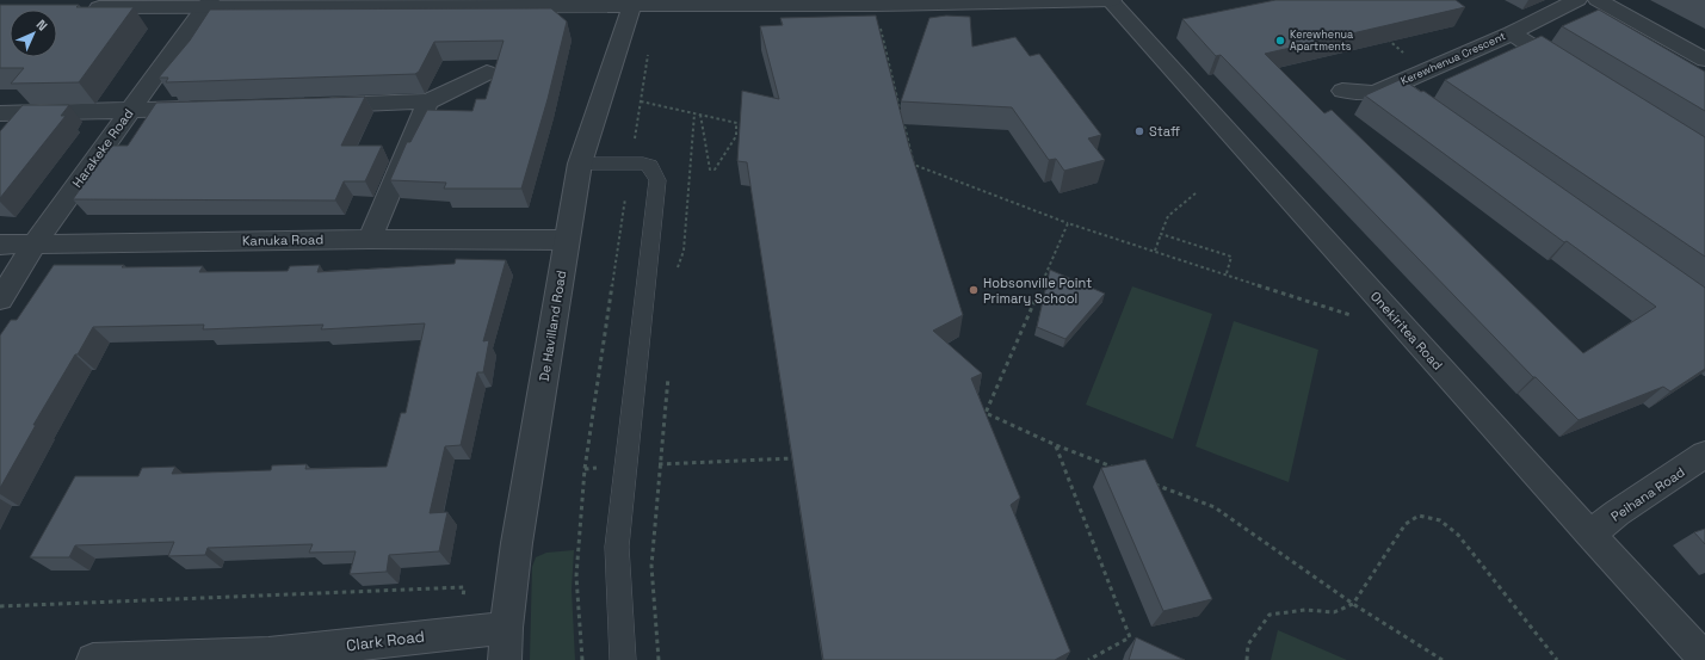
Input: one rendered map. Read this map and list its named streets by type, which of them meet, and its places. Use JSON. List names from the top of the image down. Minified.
{"streets":{"street":["Kerewhenua Crescent","Harakeke Road","Kanuka Road","De Havilland Road","Onekiritea Road","Peihana Road","Clark Road"]},"crossings":[["Harakeke Road","Kanuka Road"],["Kanuka Road","De Havilland Road"],["De Havilland Road","Clark Road"],["Onekiritea Road","Peihana Road"]],"places":["Kerewhenua Apartments","Staff","Hobsonville Point Primary School"],"north":"top right"}
